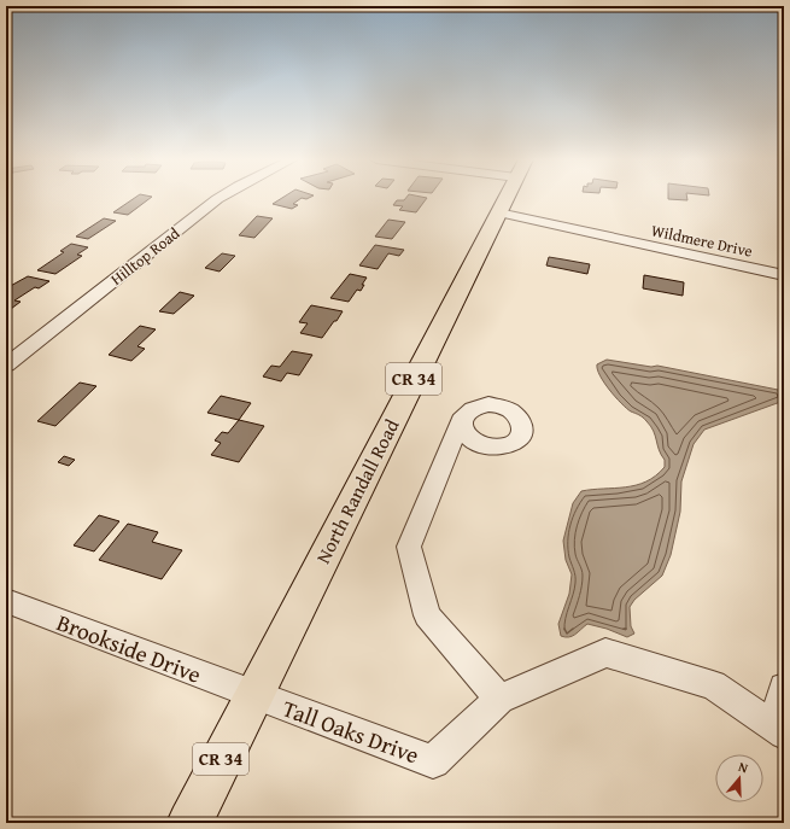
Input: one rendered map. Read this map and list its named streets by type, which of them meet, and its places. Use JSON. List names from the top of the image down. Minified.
{"streets":{"main road":["CR 34","North Randall Road"],"street":["Wildmere Drive","Hilltop Road","Brookside Drive","Tall Oaks Drive"]},"crossings":[["Wildmere Drive","North Randall Road"],["North Randall Road","Brookside Drive"],["North Randall Road","Tall Oaks Drive"],["Brookside Drive","Tall Oaks Drive"]],"north":"top"}
